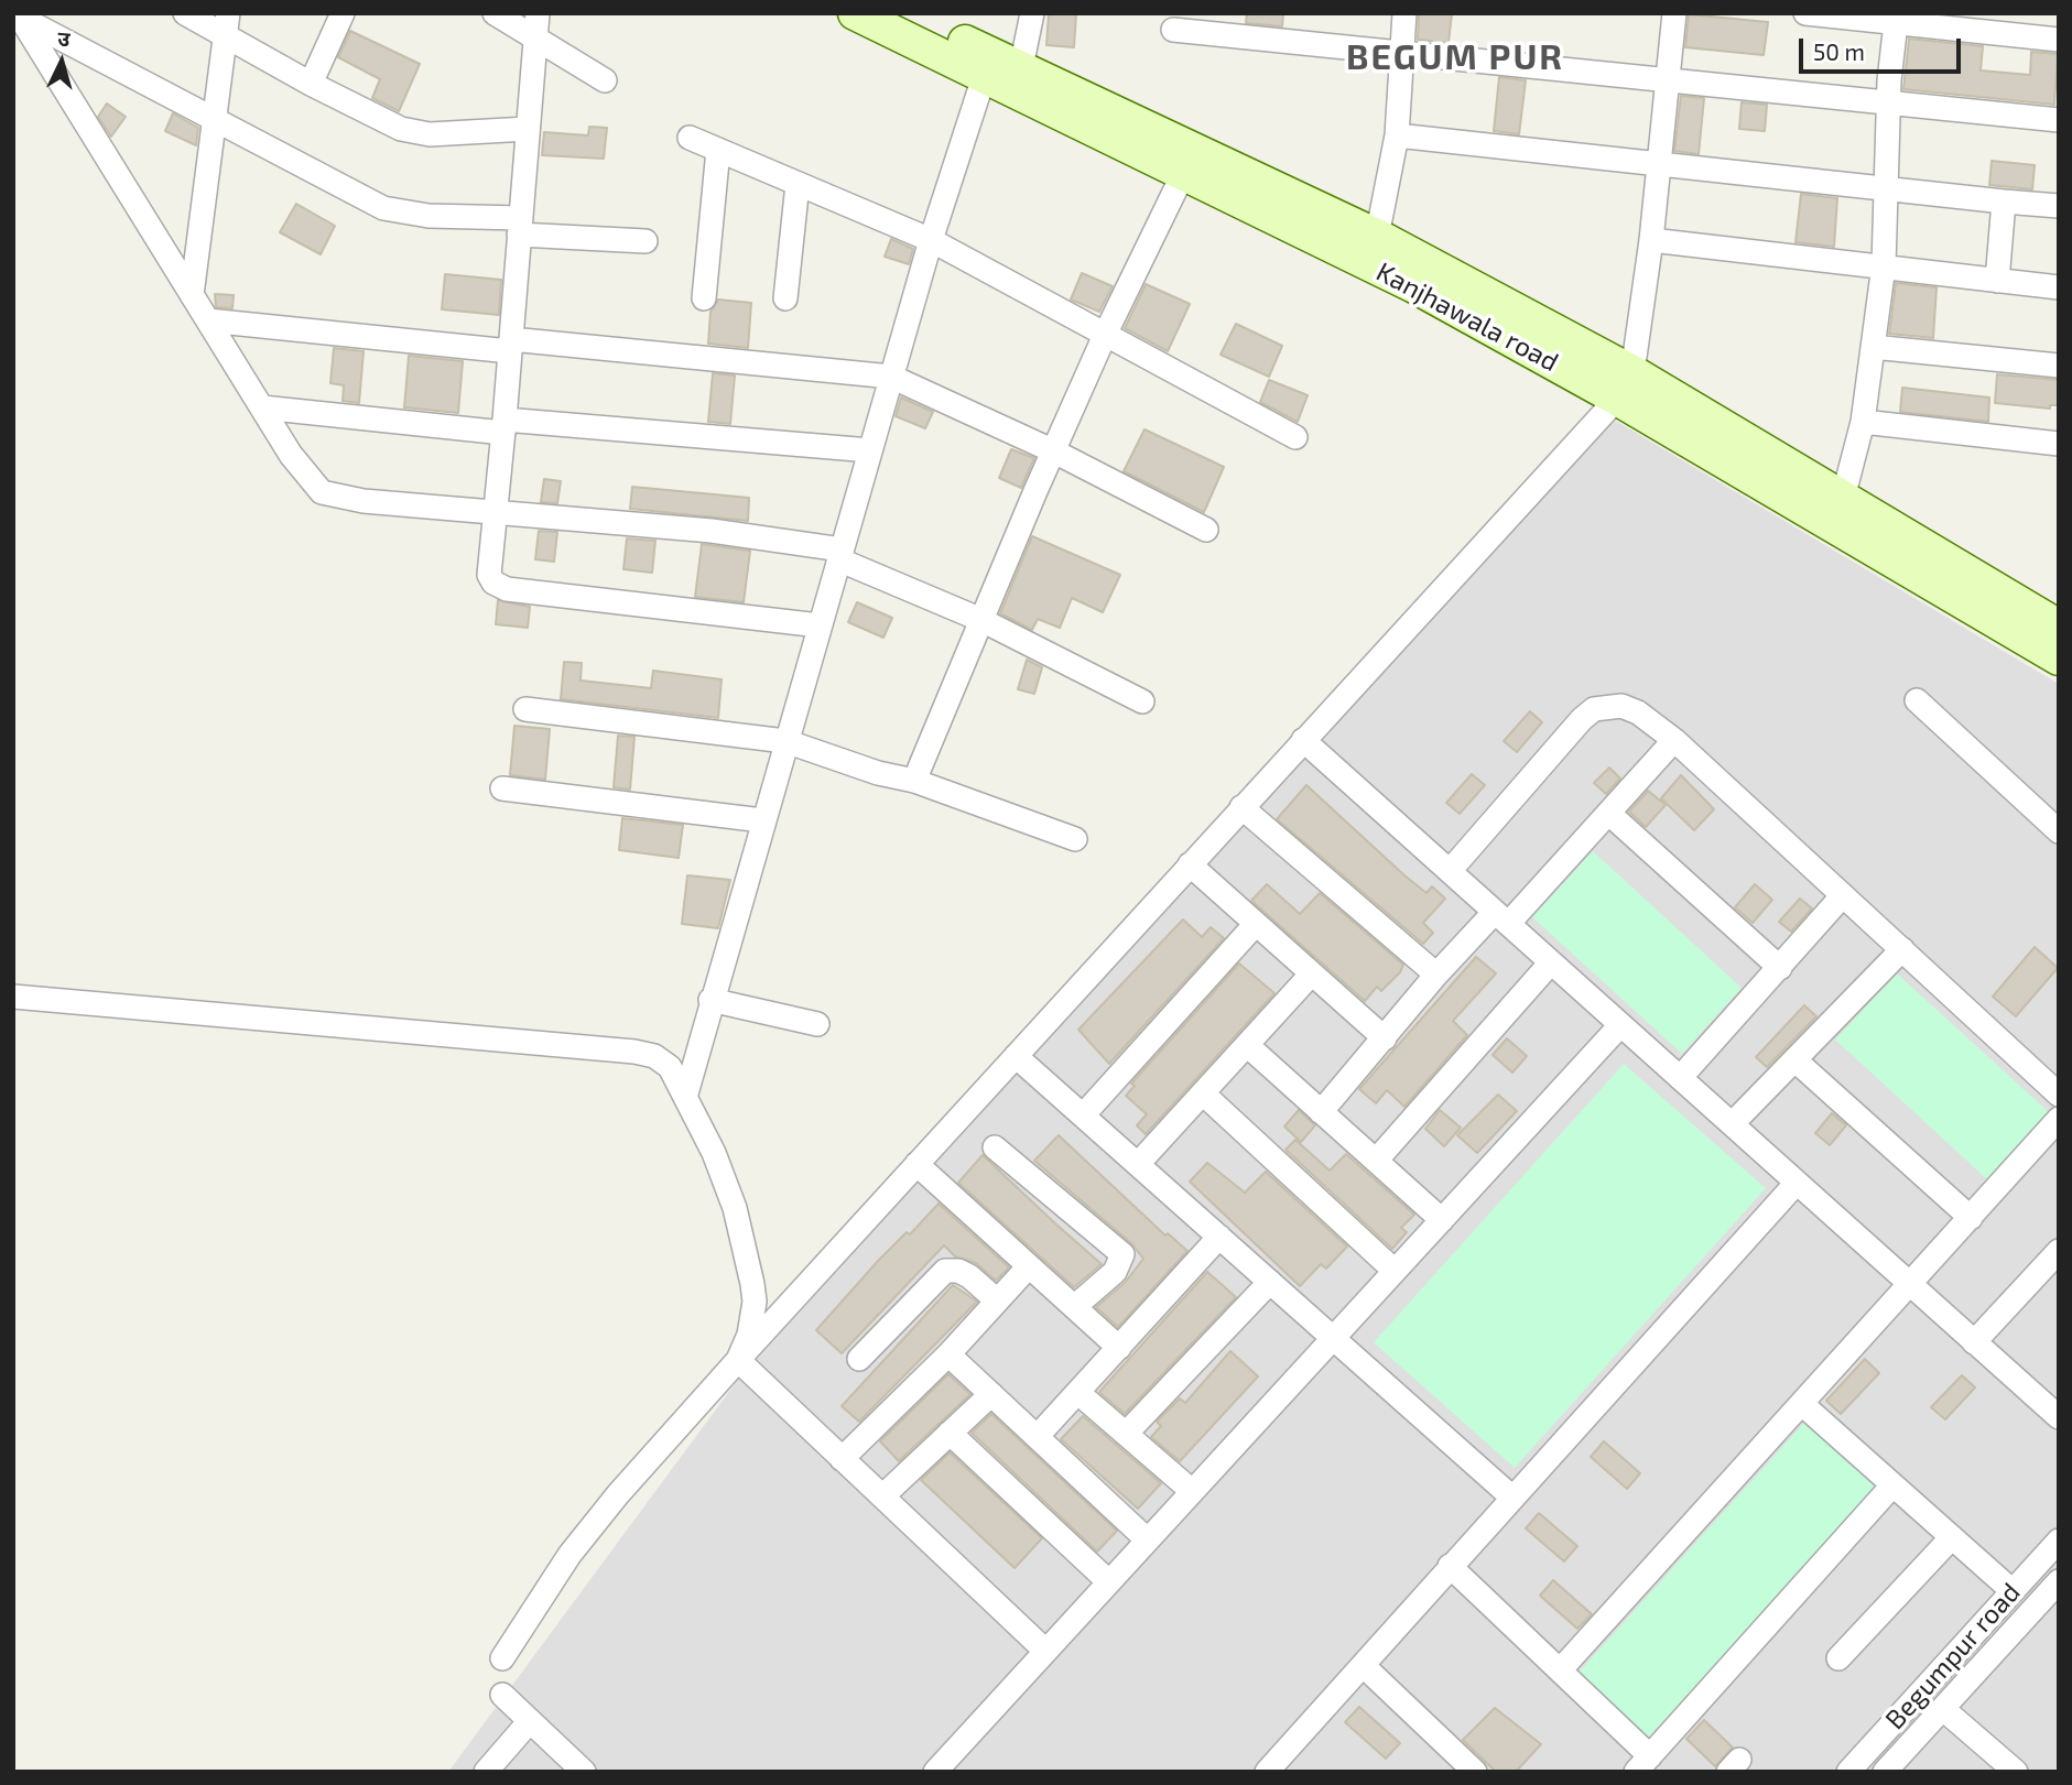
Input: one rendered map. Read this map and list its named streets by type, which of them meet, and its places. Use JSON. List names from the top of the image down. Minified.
{"streets":{"main road":["Kanjhawala road"],"street":["Begumpur road"]},"districts":["BEGUM PUR"],"scale_bar":"50 m","north":"top"}
